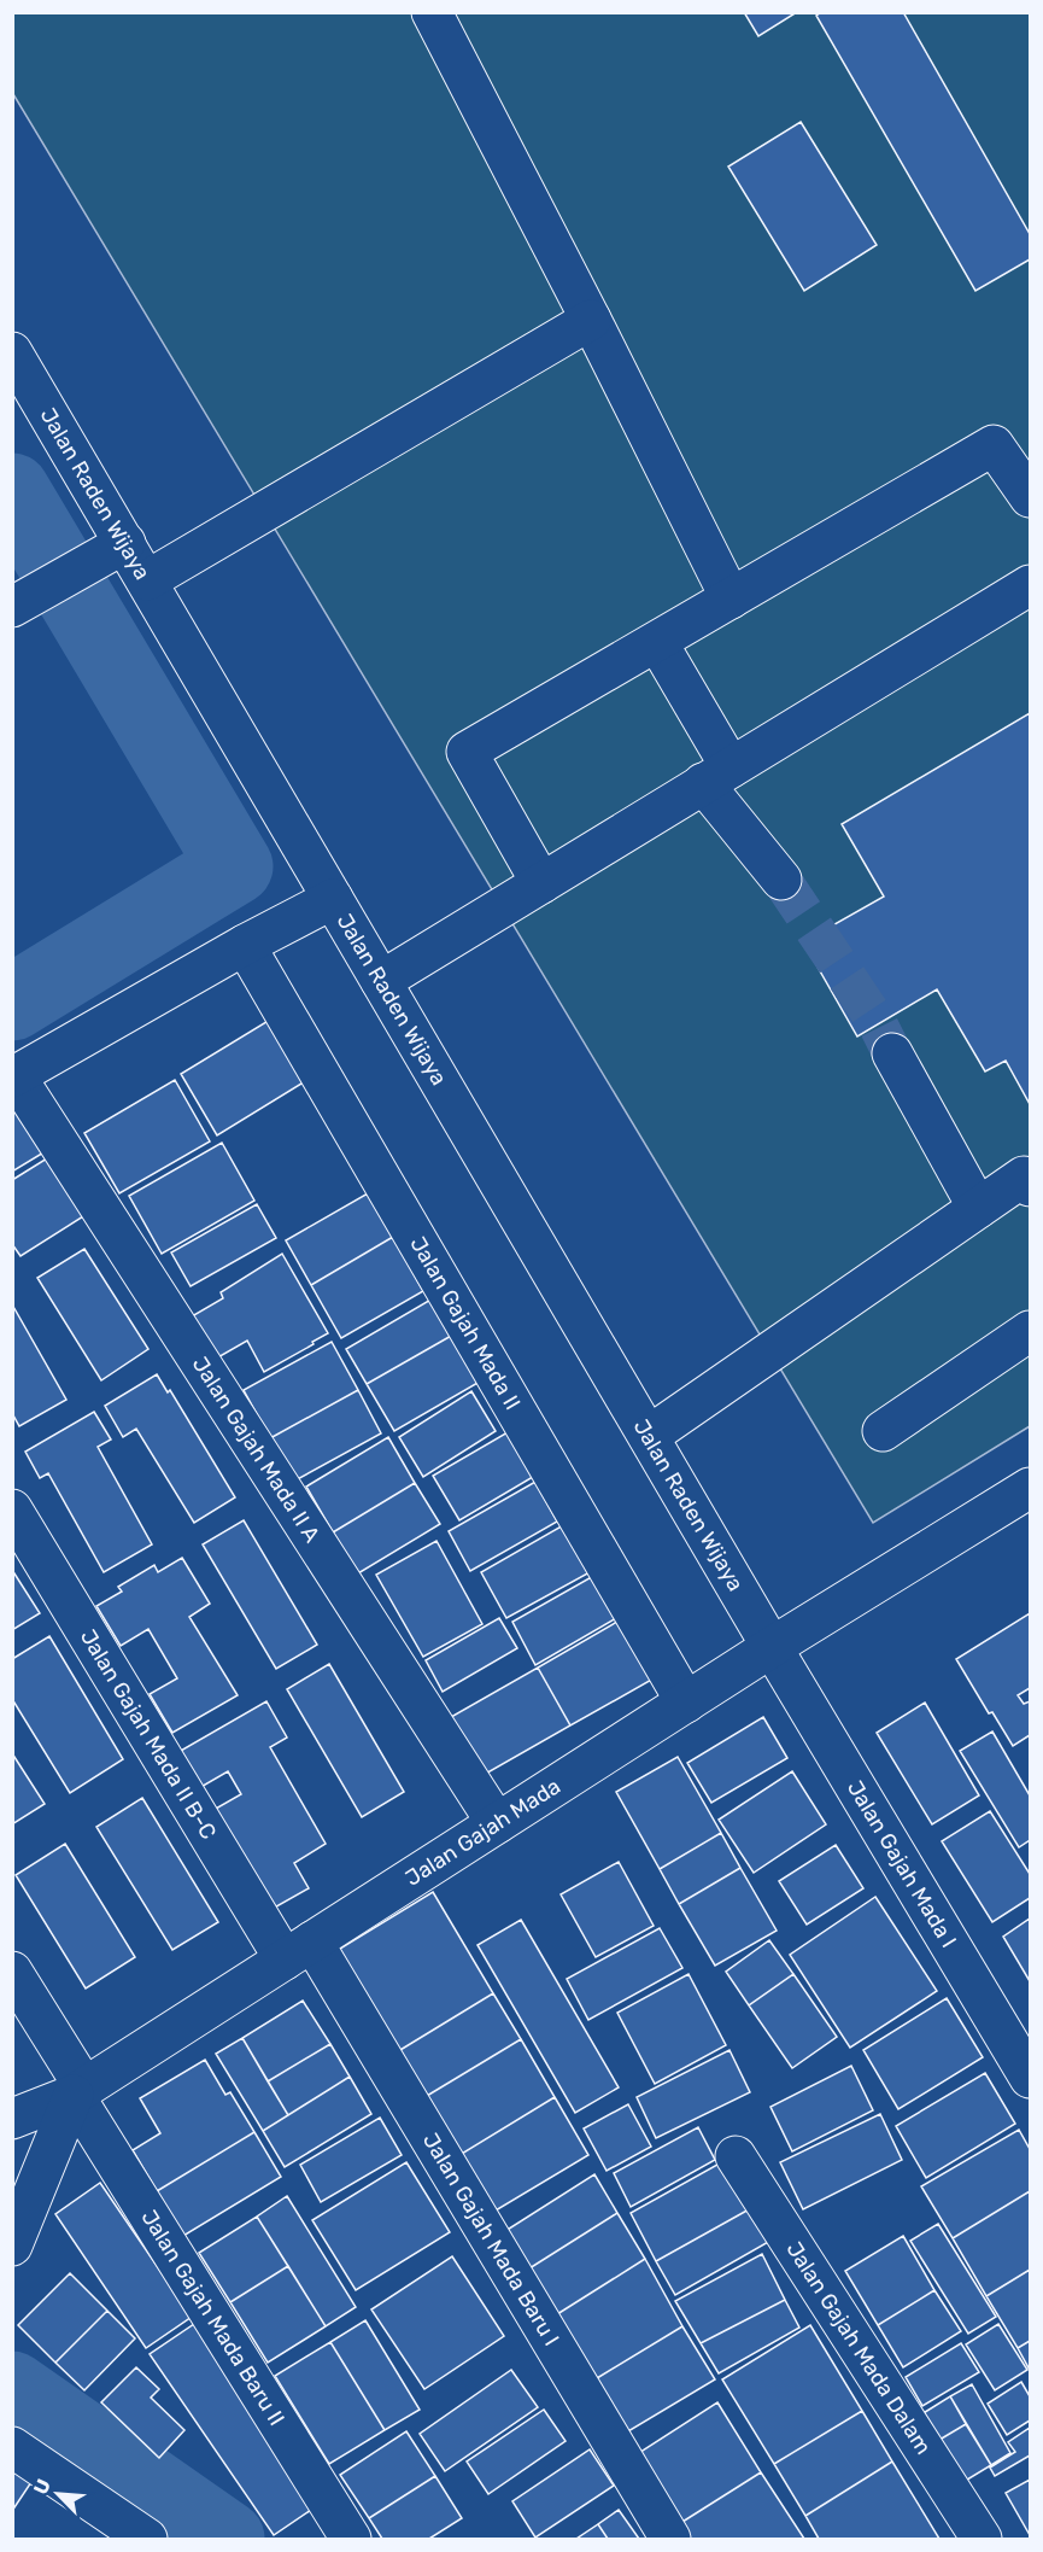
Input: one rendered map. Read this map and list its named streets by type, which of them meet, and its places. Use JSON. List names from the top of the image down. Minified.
{"streets":{"street":["Jalan Raden Wijaya","Jalan Gajah Mada II","Jalan Gajah Mada II A","Jalan Gajah Mada II B-C","Jalan Gajah Mada","Jalan Gajah Mada I","Jalan Gajah Mada Baru I","Jalan Gajah Mada Baru II","Jalan Gajah Mada Dalam"]},"crossings":[["Jalan Raden Wijaya","Jalan Gajah Mada"],["Jalan Raden Wijaya","Jalan Gajah Mada I"],["Jalan Gajah Mada II","Jalan Gajah Mada"],["Jalan Gajah Mada II A","Jalan Gajah Mada"],["Jalan Gajah Mada II B-C","Jalan Gajah Mada"],["Jalan Gajah Mada II B-C","Jalan Gajah Mada Baru I"],["Jalan Gajah Mada","Jalan Gajah Mada I"],["Jalan Gajah Mada","Jalan Gajah Mada Baru I"],["Jalan Gajah Mada","Jalan Gajah Mada Baru II"]],"north":"top left"}
